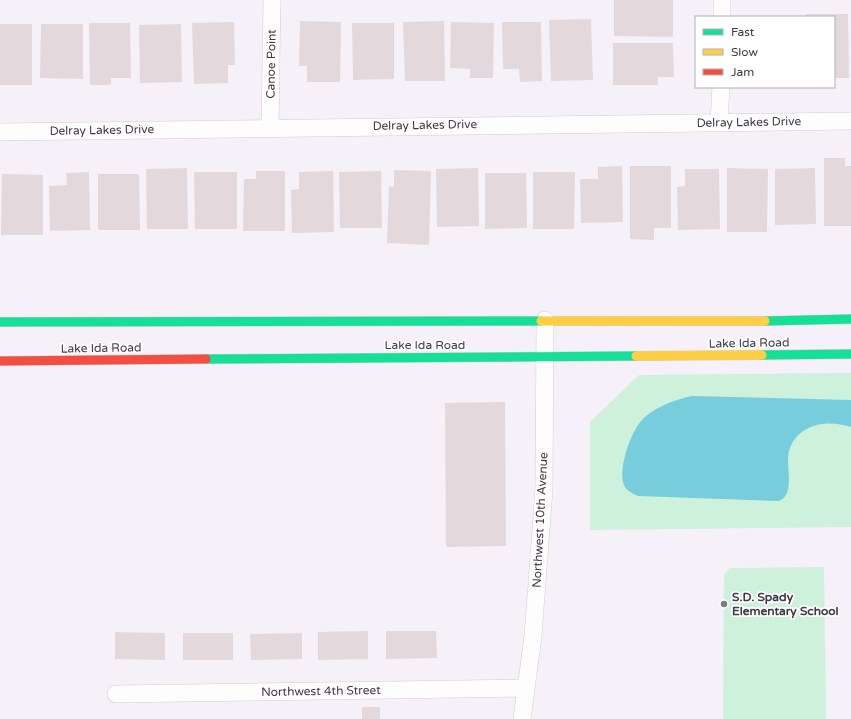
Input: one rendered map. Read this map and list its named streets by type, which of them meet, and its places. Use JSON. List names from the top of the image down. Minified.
{"streets":{"street":["Canoe Point","Delray Lakes Drive","Lake Ida Road","Northwest 10th Avenue","Northwest 4th Street"]},"crossings":[["Canoe Point","Delray Lakes Drive"],["Lake Ida Road","Northwest 10th Avenue"],["Northwest 10th Avenue","Northwest 4th Street"]],"places":["S.D. Spady Elementary School"],"legend":["Fast","Slow","Jam"]}
